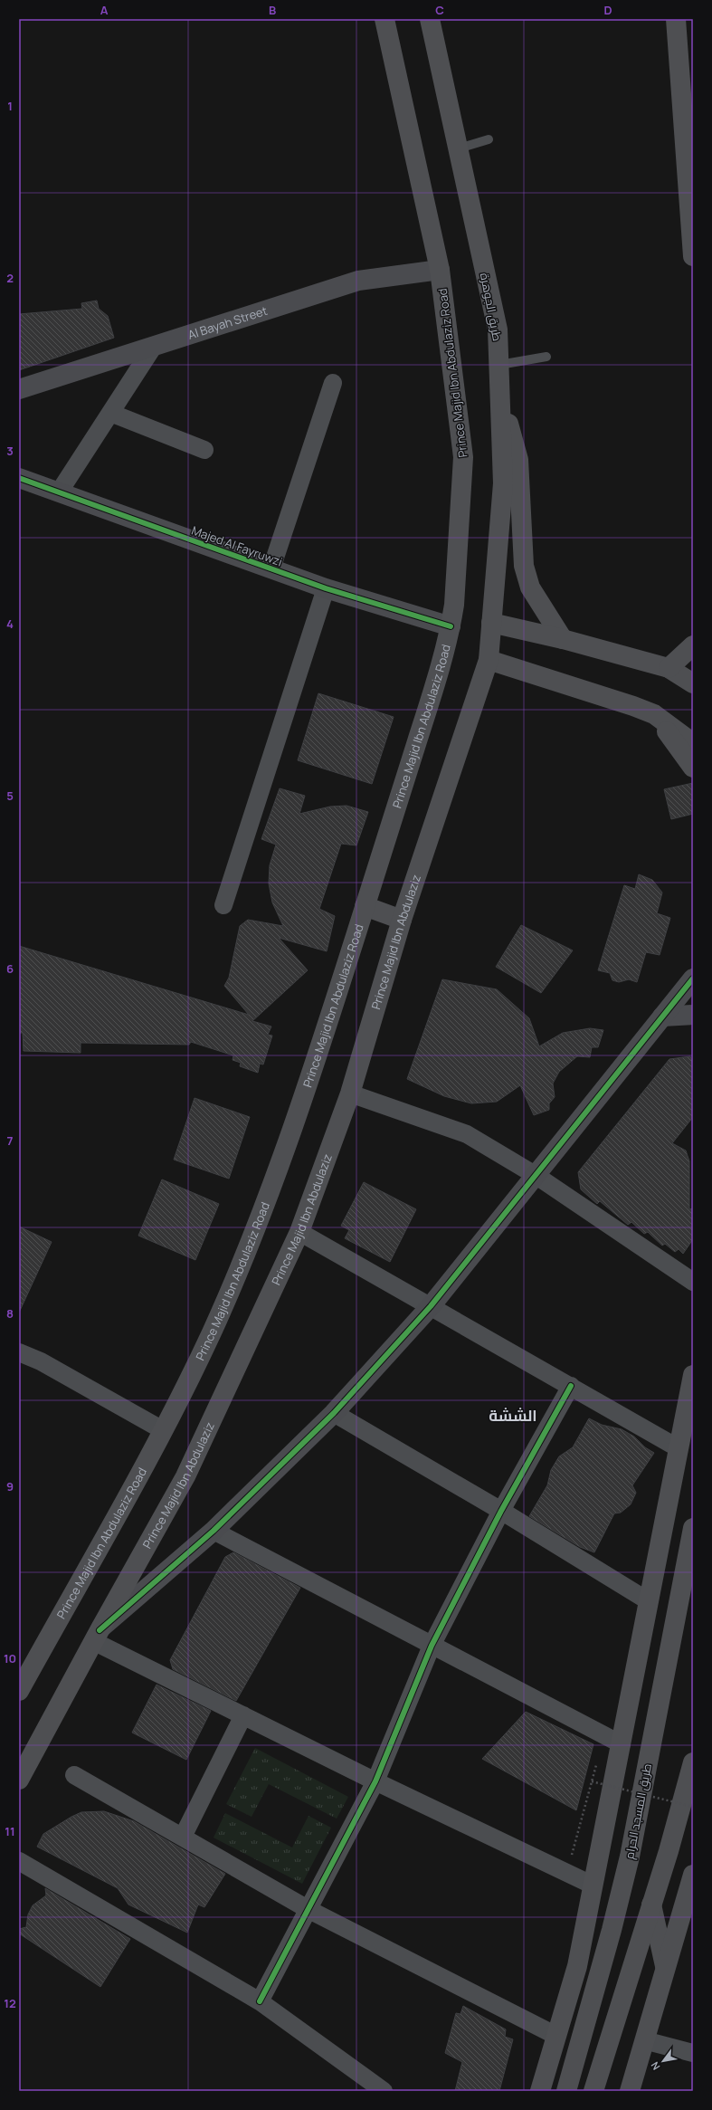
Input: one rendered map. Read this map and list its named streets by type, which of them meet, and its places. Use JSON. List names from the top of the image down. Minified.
{"streets":{"main road":["طريق الجوهرة","Prince Majid Ibn Abdulaziz Road","Prince Majid Ibn Abdulaziz","طريق المسجد الحرام"],"street":["Al Bayah Street","Majed Al Fayruwzi"]},"crossings":[["طريق الجوهرة","Prince Majid Ibn Abdulaziz"],["Al Bayah Street","Prince Majid Ibn Abdulaziz Road"],["Prince Majid Ibn Abdulaziz Road","Majed Al Fayruwzi"]],"districts":["الششة"],"north":"bottom left","grid":{"columns":["A","B","C","D"],"rows":["1","2","3","4","5","6","7","8","9","10","11","12"]}}
